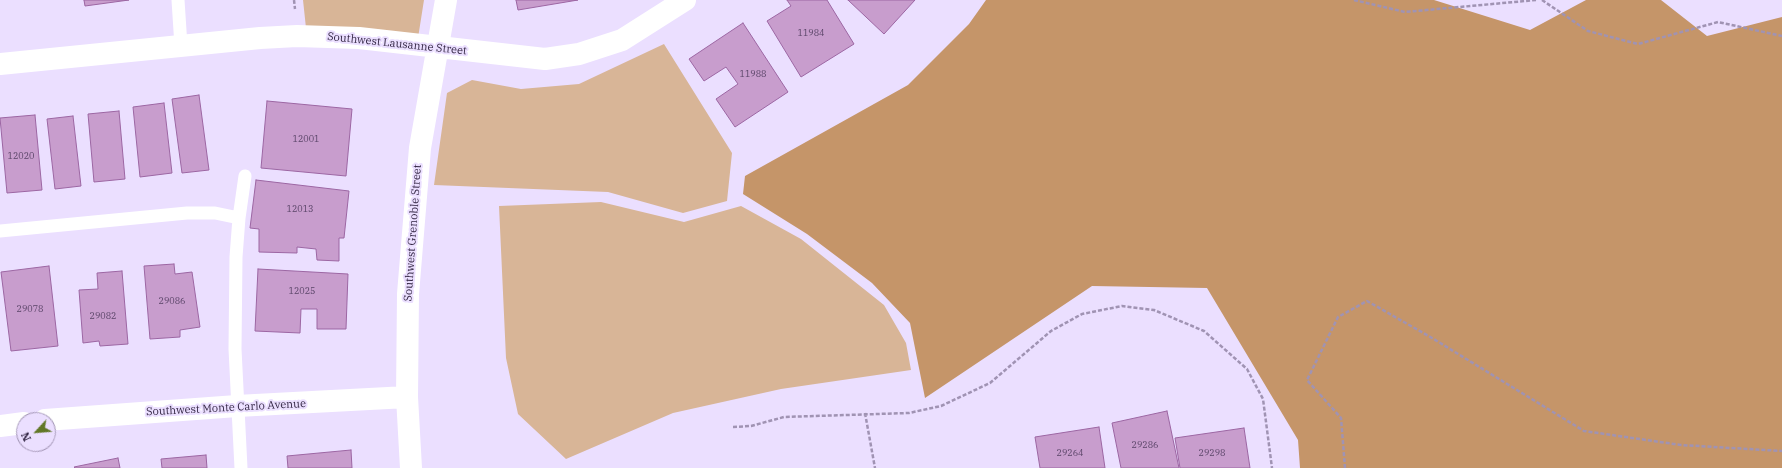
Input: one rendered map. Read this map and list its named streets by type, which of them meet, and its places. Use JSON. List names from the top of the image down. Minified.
{"streets":{"street":["Southwest Lausanne Street","Southwest Grenoble Street","Southwest Monte Carlo Avenue"]},"crossings":[["Southwest Lausanne Street","Southwest Grenoble Street"],["Southwest Grenoble Street","Southwest Monte Carlo Avenue"]],"house_numbers":["11984","11988","12001","12020","12013","12025","29086","29078","29082","29286","29264","29298"],"north":"bottom left"}
